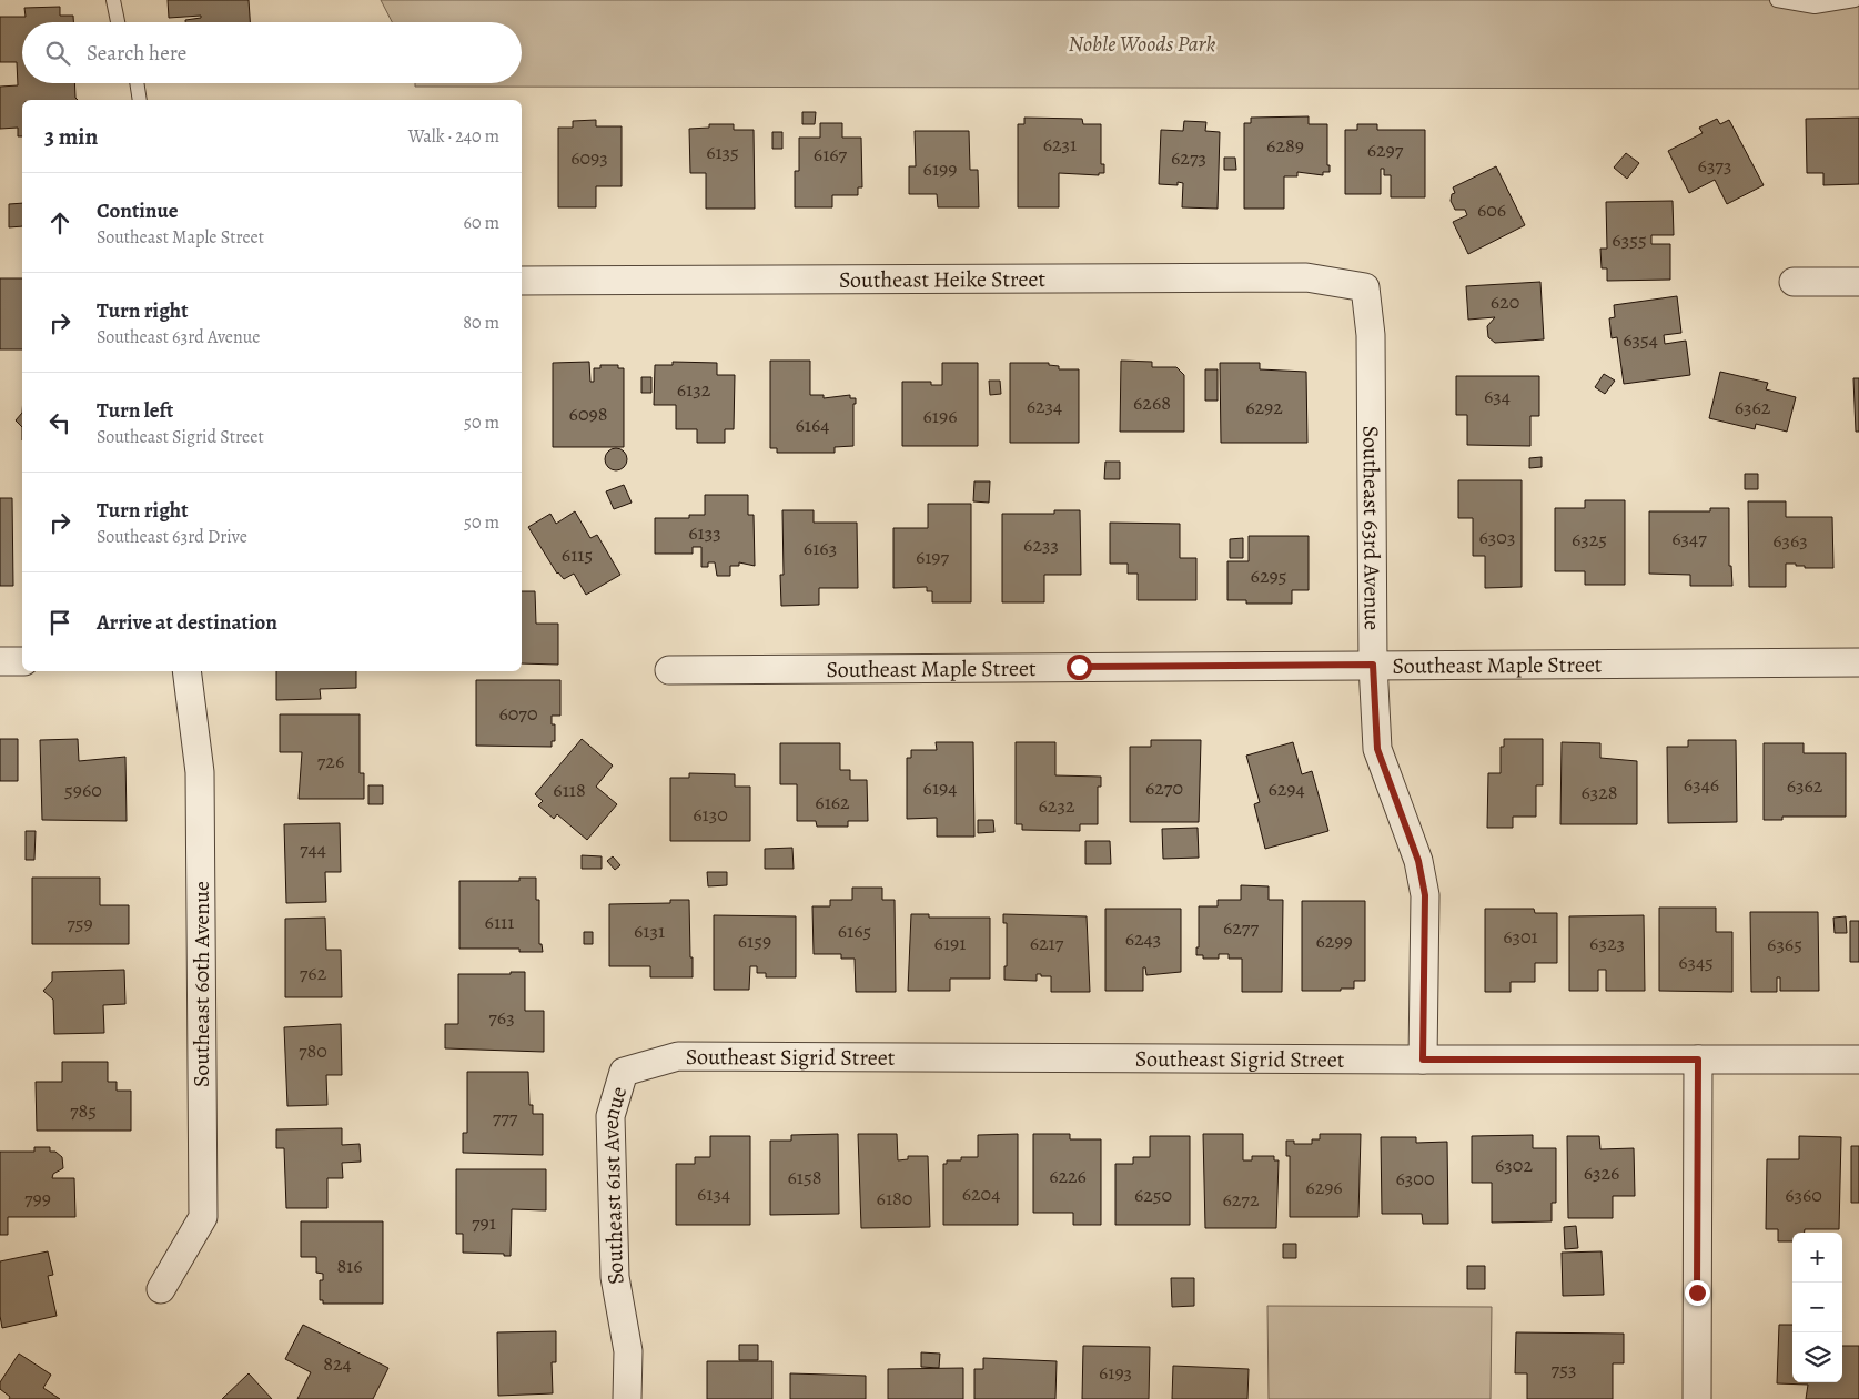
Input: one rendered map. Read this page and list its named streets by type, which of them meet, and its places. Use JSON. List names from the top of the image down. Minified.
{"streets":{"street":["Southeast Heike Street","Southeast 63rd Avenue","Southeast Maple Street","Southeast 60th Avenue","Southeast Sigrid Street","Southeast 61st Avenue"]},"crossings":[["Southeast Heike Street","Southeast 63rd Avenue"],["Southeast 63rd Avenue","Southeast Maple Street"],["Southeast 63rd Avenue","Southeast Sigrid Street"],["Southeast Sigrid Street","Southeast 61st Avenue"]],"parks":["Noble Woods Park"],"house_numbers":["6231","6289","6297","6135","6167","6093","6273","6373","6199","606","6355","620","6354","6132","634","6268","6234","6292","6362","6098","6196","6164","6133","6303","6347","6325","6363","6233","6163","6115","6197","6295","6070","726","6346","6362","6194","6270","6294","5960","6118","6328","6162","6232","6130","744","6111","759","6277","6131","6165","6301","6243","6159","6299","6191","6217","6323","6365","6345","762","763","780","785","777","6302","6326","6226","6158","6300","6296","6134","6204","6250","6360","799","6180","6272","791","816","824","753","6193"],"page":{"search":"Search here","heading":["3 min","Walk · 240 m"],"list":[["Continue","Southeast Maple Street","60 m"],["Turn right","Southeast 63rd Avenue","80 m"],["Turn left","Southeast Sigrid Street","50 m"],["Turn right","Southeast 63rd Drive","50 m"],"Arrive at destination"],"map_buttons":["+","−"]}}
